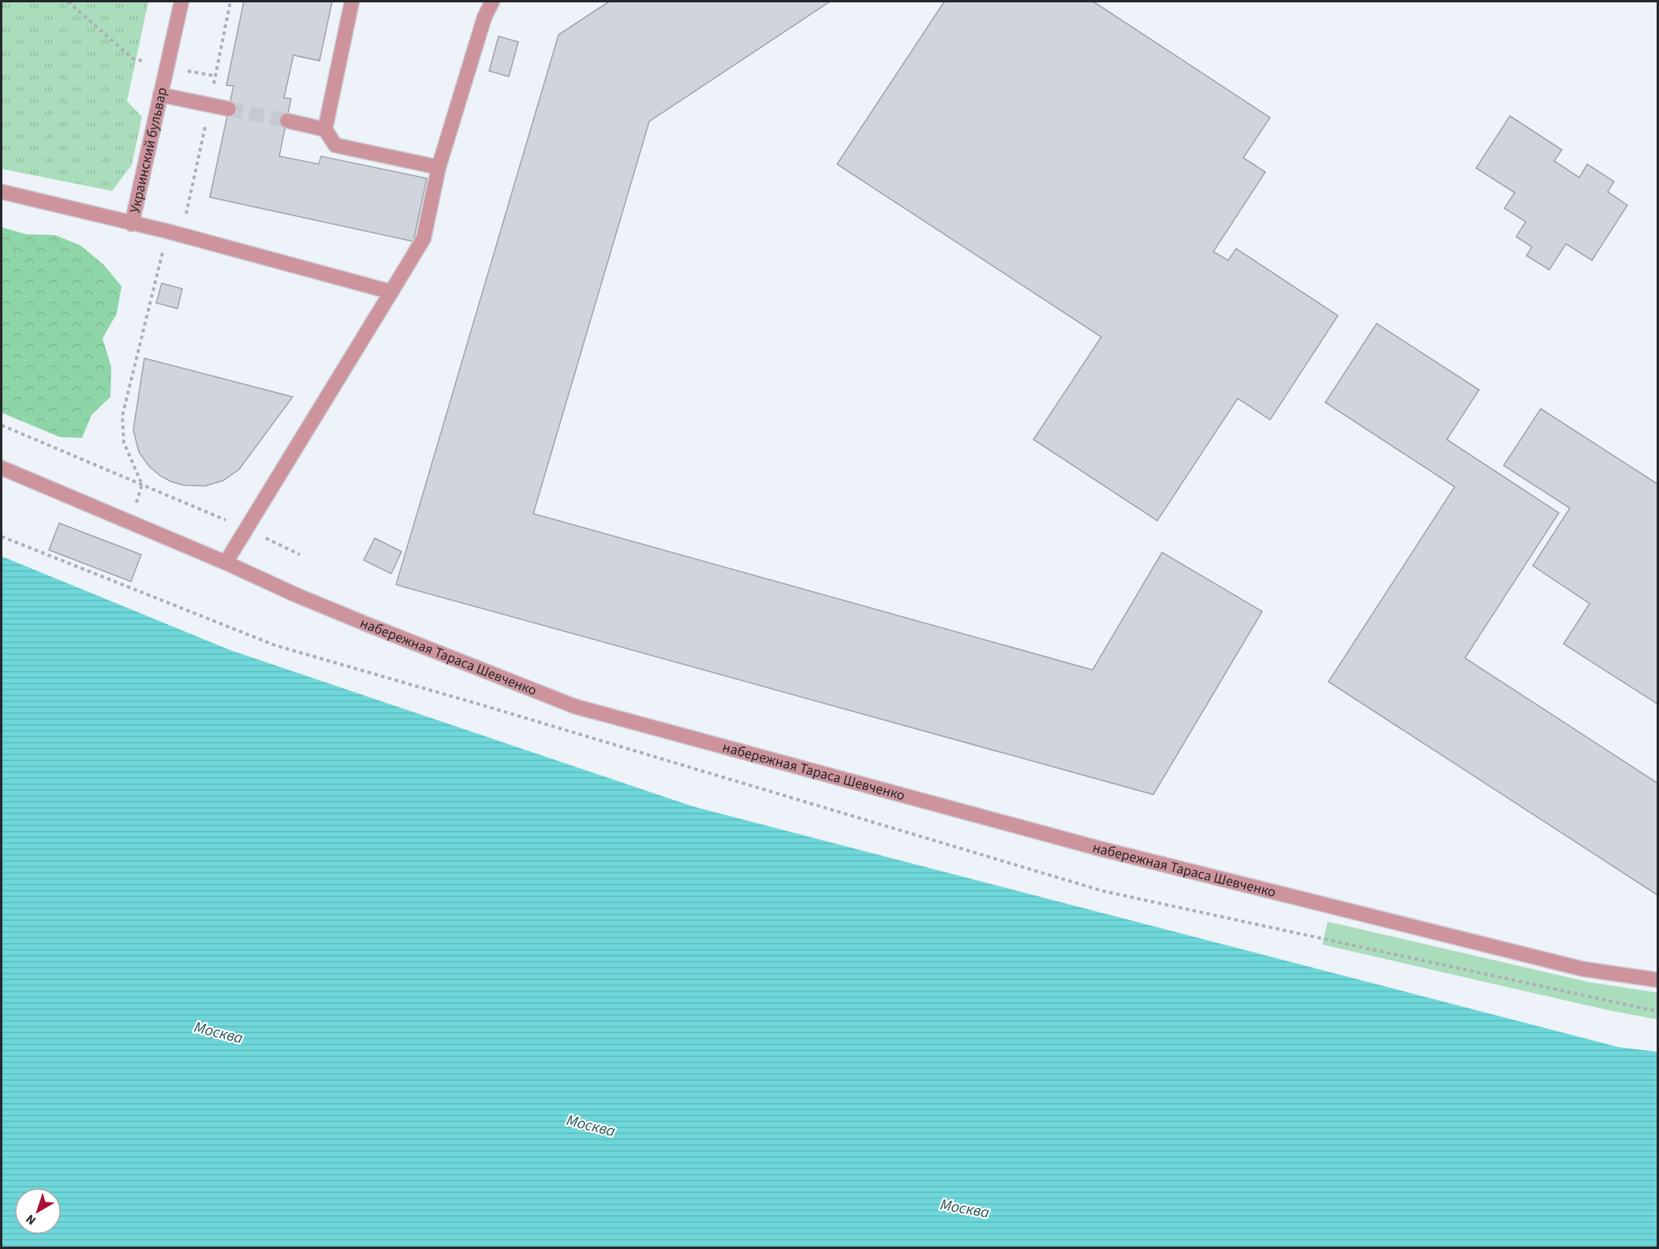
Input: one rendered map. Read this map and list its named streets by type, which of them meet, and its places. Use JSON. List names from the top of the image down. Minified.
{"streets":{"street":["Украинский бульвар","набережная Тараса Шевченко"]},"water":["Москва"],"north":"bottom left"}
